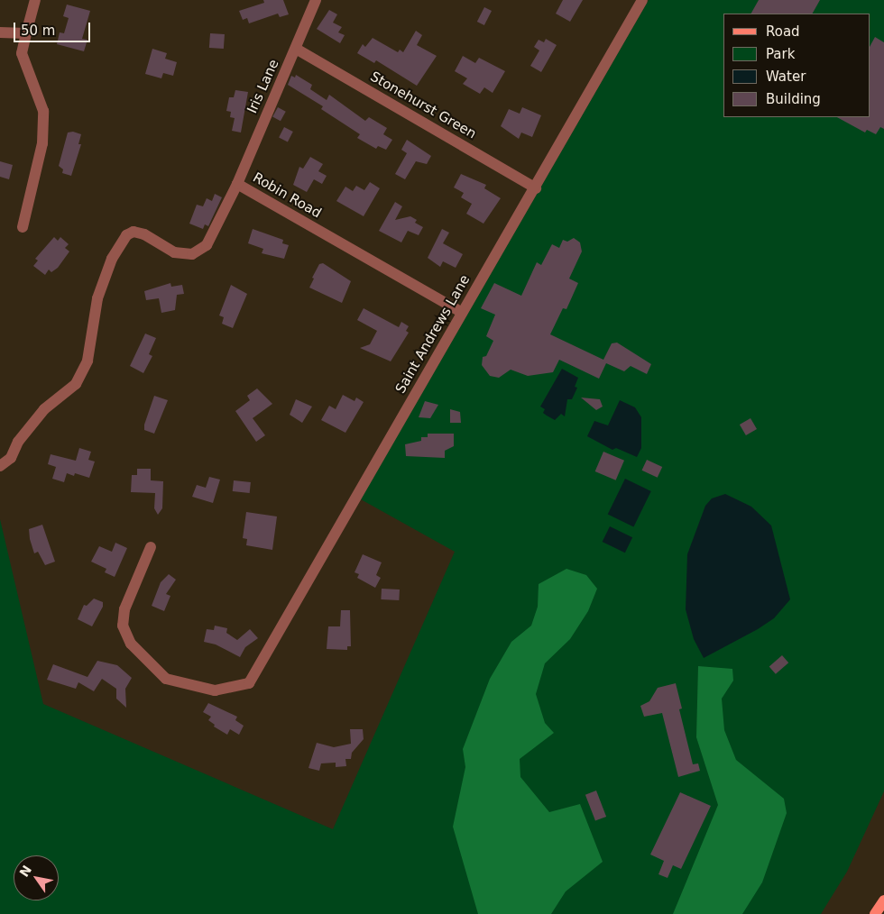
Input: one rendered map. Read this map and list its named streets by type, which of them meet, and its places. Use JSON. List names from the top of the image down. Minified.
{"streets":{"street":["Iris Lane","Stonehurst Green","Robin Road","Saint Andrews Lane"]},"crossings":[["Iris Lane","Stonehurst Green"],["Iris Lane","Robin Road"],["Stonehurst Green","Saint Andrews Lane"],["Robin Road","Saint Andrews Lane"]],"legend":["Road","Park","Water","Building"],"scale_bar":"50 m","north":"top left"}
